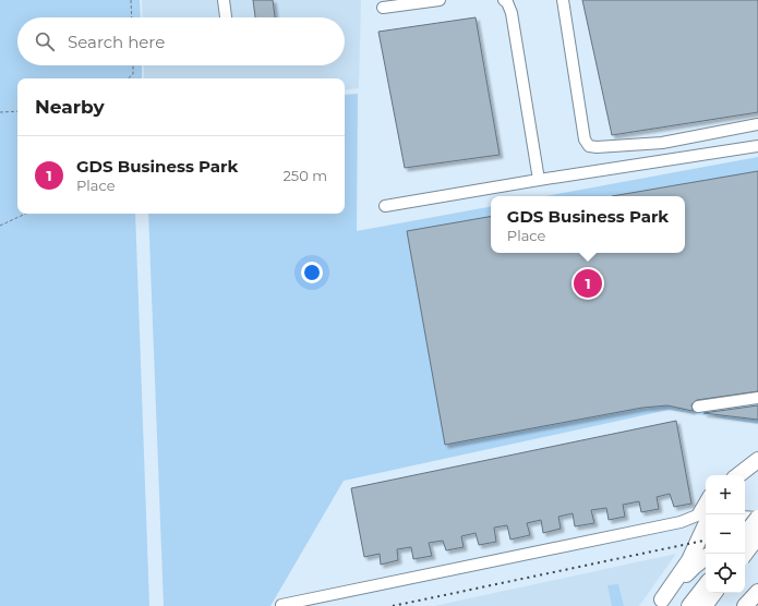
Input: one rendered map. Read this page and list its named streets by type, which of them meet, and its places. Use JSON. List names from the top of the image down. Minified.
{"page":{"search":"Search here","heading":"Nearby","list":[{"mark":"1","name":"GDS Business Park","note":"Place","value":"250 m"}],"popup":["GDS Business Park","Place"],"pins":"1","map_buttons":["+","−"]}}
